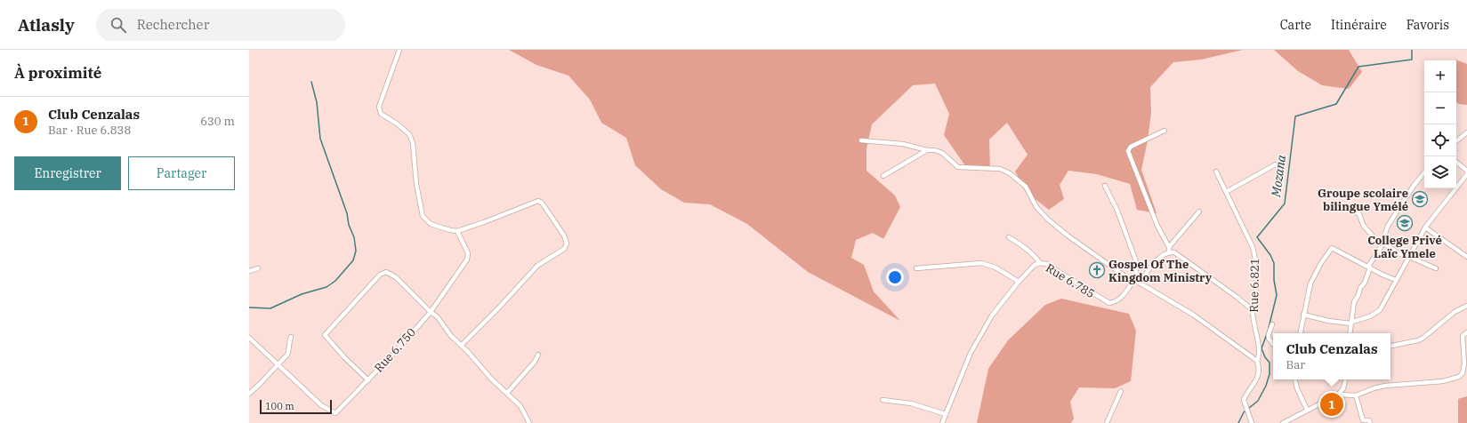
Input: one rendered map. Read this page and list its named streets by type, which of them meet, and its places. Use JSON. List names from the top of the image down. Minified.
{"streets":{"street":["Rue 6.785","Rue 6.821","Rue 6.750"]},"water":["Mozana"],"places":{"school or university":["Groupe scolaire bilingue Ymélé","College Privé Laïc Ymele"],"church":["Gospel Of The Kingdom Ministry"]},"scale_bar":"100 m","page":{"header":"Atlasly","search":"Rechercher","nav":["Carte","Itinéraire","Favoris"],"heading":"À proximité","map_buttons":["+","−"],"list":[{"mark":"1","name":"Club Cenzalas","note":"Bar · Rue 6.838","value":"630 m"}],"buttons":["Enregistrer","Partager"],"popup":["Club Cenzalas","Bar"],"pins":"1","scale":"100 m"}}
